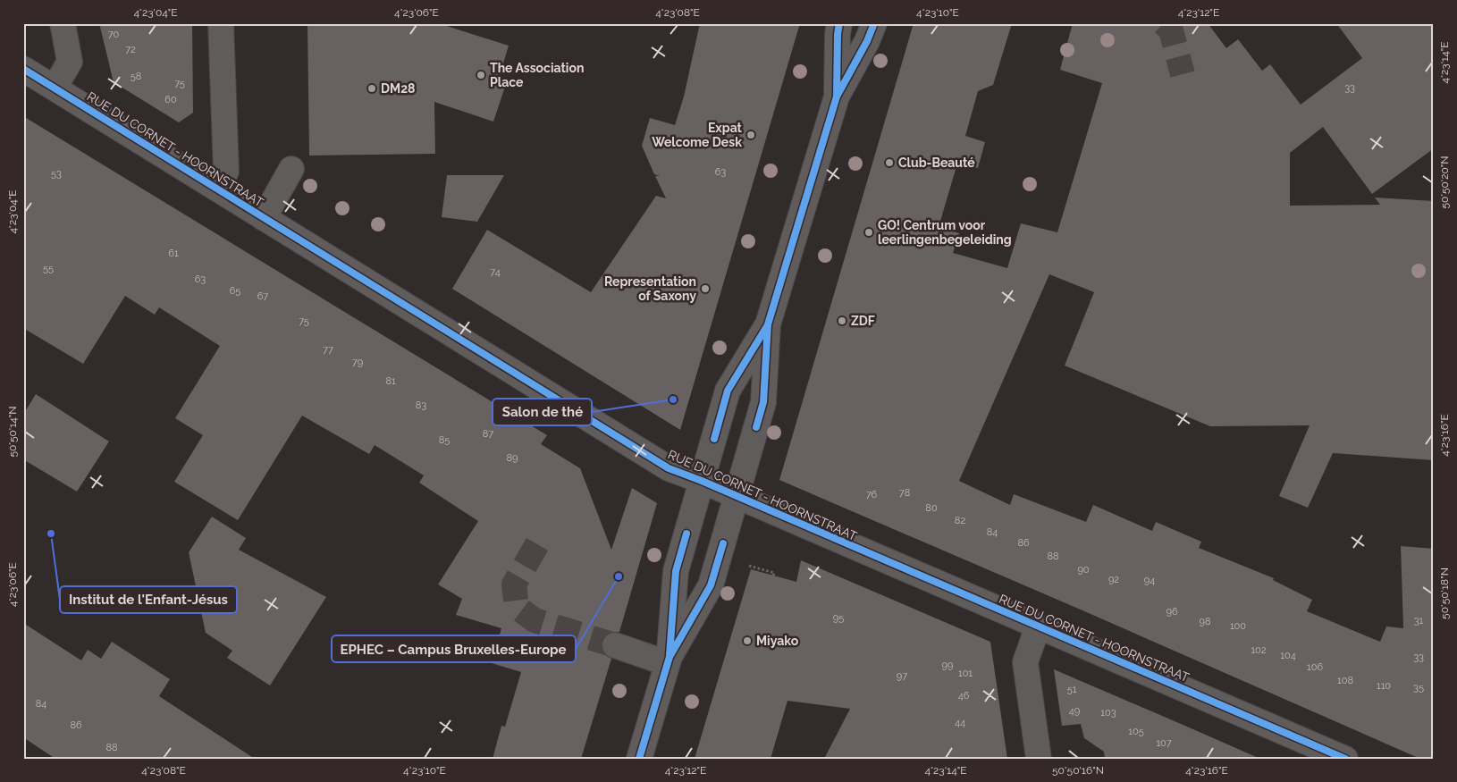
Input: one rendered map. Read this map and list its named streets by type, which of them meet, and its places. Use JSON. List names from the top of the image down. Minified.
{"streets":{"street":["RUE DU CORNET - HOORNSTRAAT"]},"places":["The Association Place","DM28","Expat Welcome Desk","Club-Beauté","GO! Centrum voor leerlingenbegeleiding","Representation of Saxony","ZDF","Salon de thé","Institut de l'Enfant-Jésus","EPHEC – Campus Bruxelles-Europe","Miyako"],"house_numbers":["70","72","58","75","33","60","63","53","61","55","74","63","65","67","75","77","79","81","83","87","85","89","78","76","80","82","84","86","88","90","92","94","96","95","31","98","100","102","104","33","99","106","101","97","108","110","35","51","46","84","49","103","44","86","105","107","88"],"coordinates":["4°23'04\"E","4°23'06\"E","4°23'08\"E","4°23'10\"E","4°23'12\"E","4°23'14\"E","50°50'20\"N","50°50'14\"N","4°23'16\"E","50°50'18\"N","50°50'16\"N"]}
